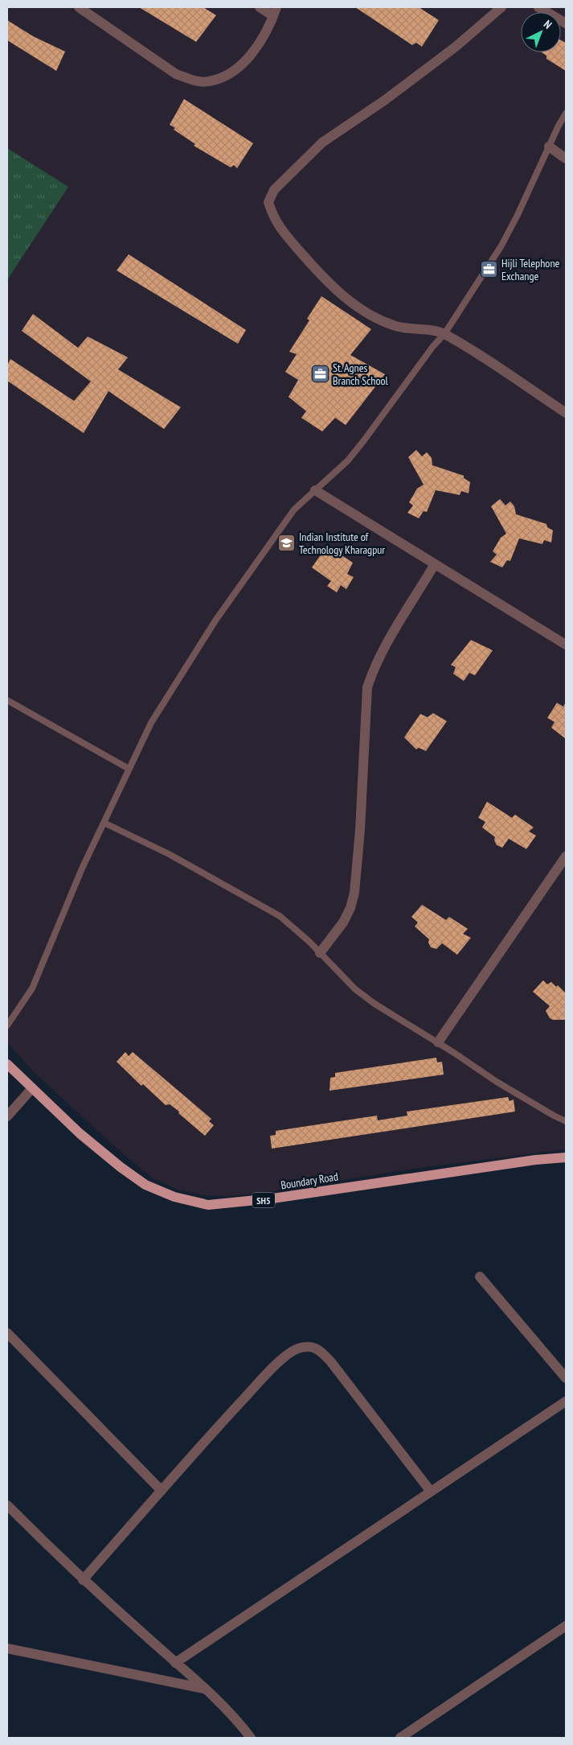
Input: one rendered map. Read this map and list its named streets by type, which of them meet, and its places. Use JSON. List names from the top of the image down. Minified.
{"streets":{"main road":["Boundary Road","SH5"]},"places":{"office":["Hijli Telephone Exchange","St. Agnes Branch School"],"school or university":["Indian Institute of Technology Kharagpur"]},"north":"top right"}
